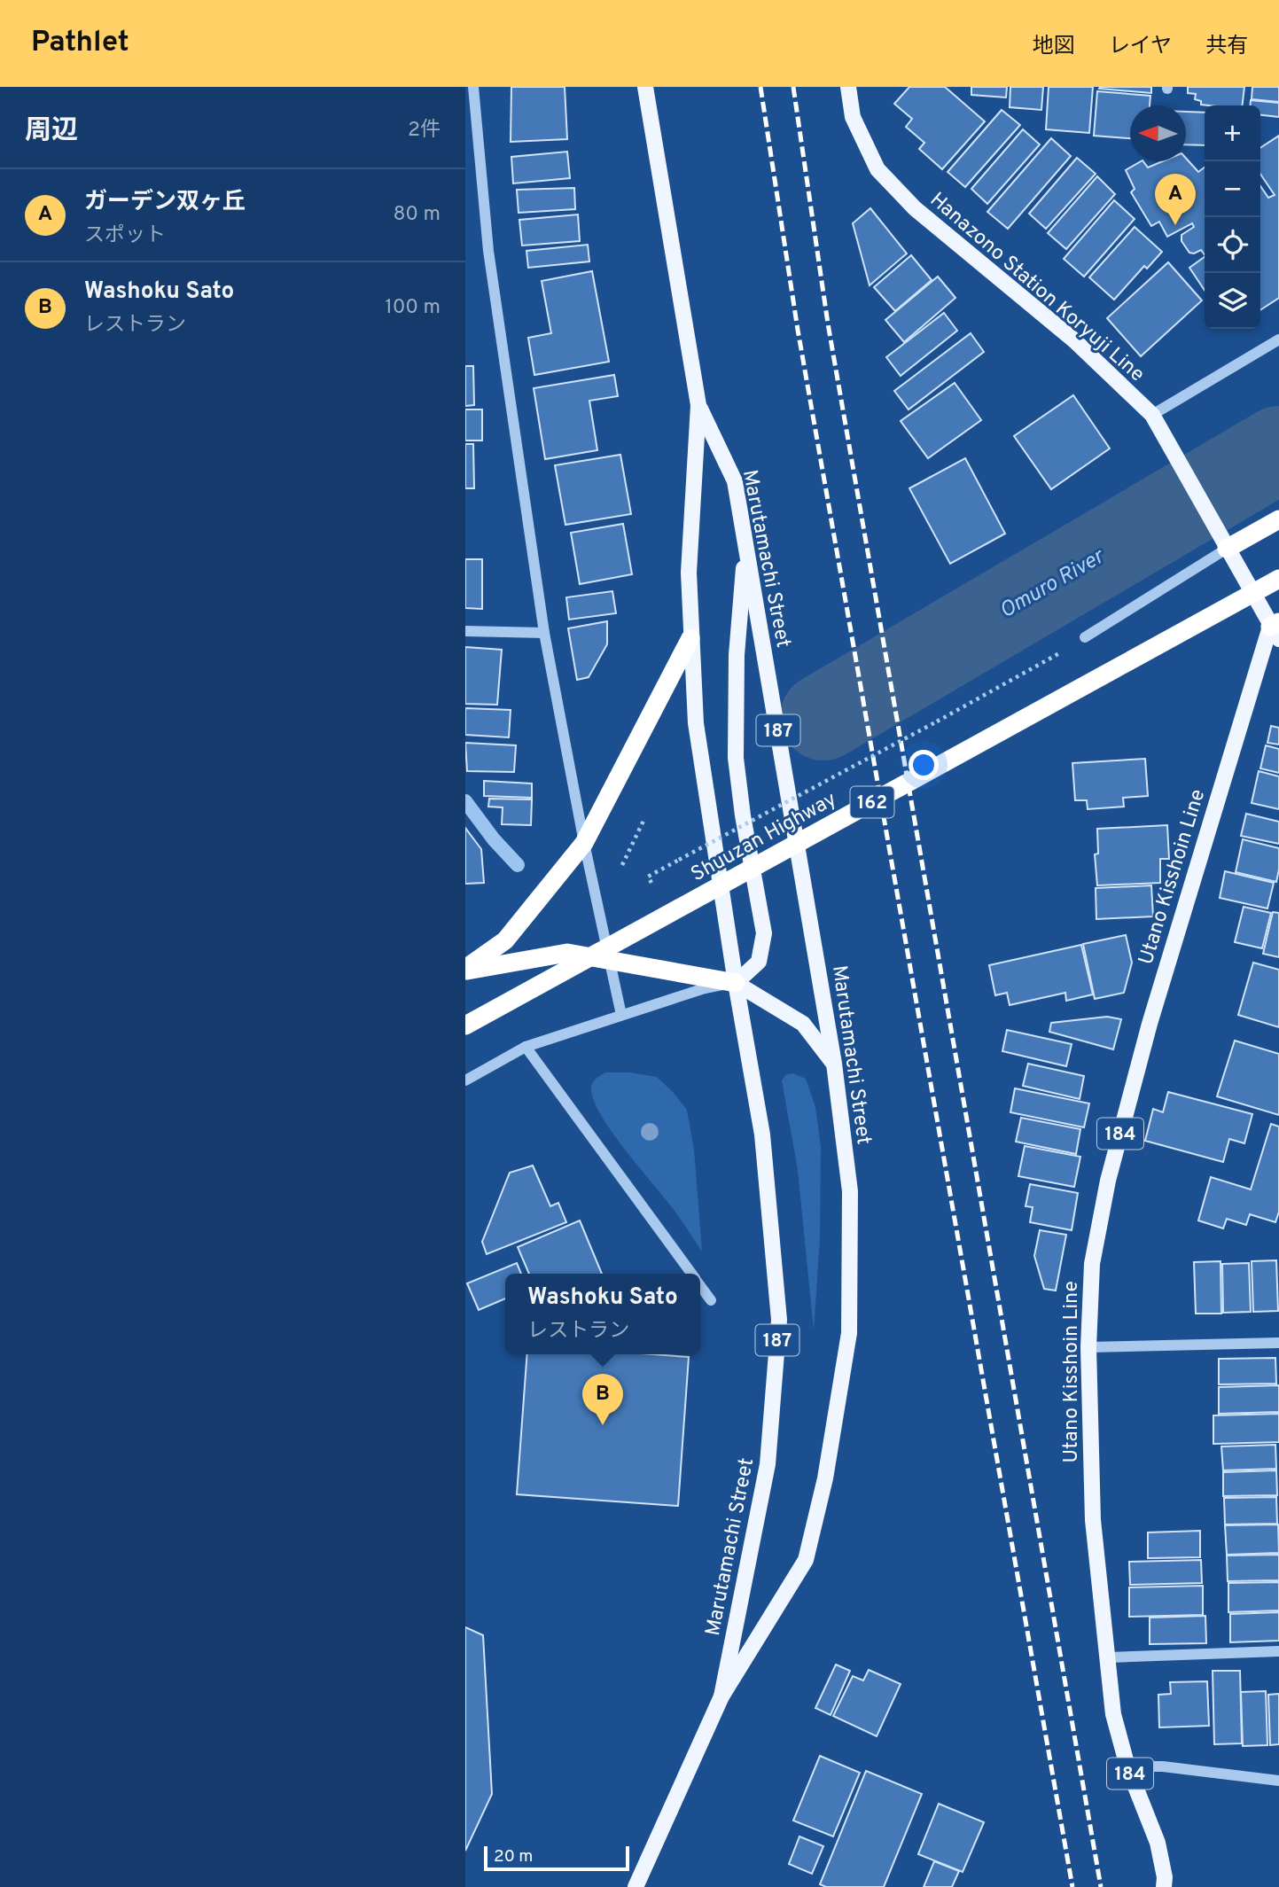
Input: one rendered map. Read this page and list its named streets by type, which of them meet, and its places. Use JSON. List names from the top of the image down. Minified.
{"streets":{"highway":["162","Shuuzan Highway"],"main road":["Hanazono Station Koryuji Line","Marutamachi Street","187","Utano Kisshoin Line","184"]},"crossings":[["Hanazono Station Koryuji Line","Utano Kisshoin Line"]],"water":["Omuro River"],"scale_bar":"20 m","north":"left","page":{"header":"Pathlet","nav":["地図","レイヤ","共有"],"heading":["周辺","2件"],"map_buttons":["+","−"],"list":[{"mark":"A","name":"ガーデン双ヶ丘","note":"スポット","value":"80 m"},{"mark":"B","name":"Washoku Sato","note":"レストラン","value":"100 m"}],"pins":["A","B"],"popup":["Washoku Sato","レストラン"],"scale":"20 m"}}
